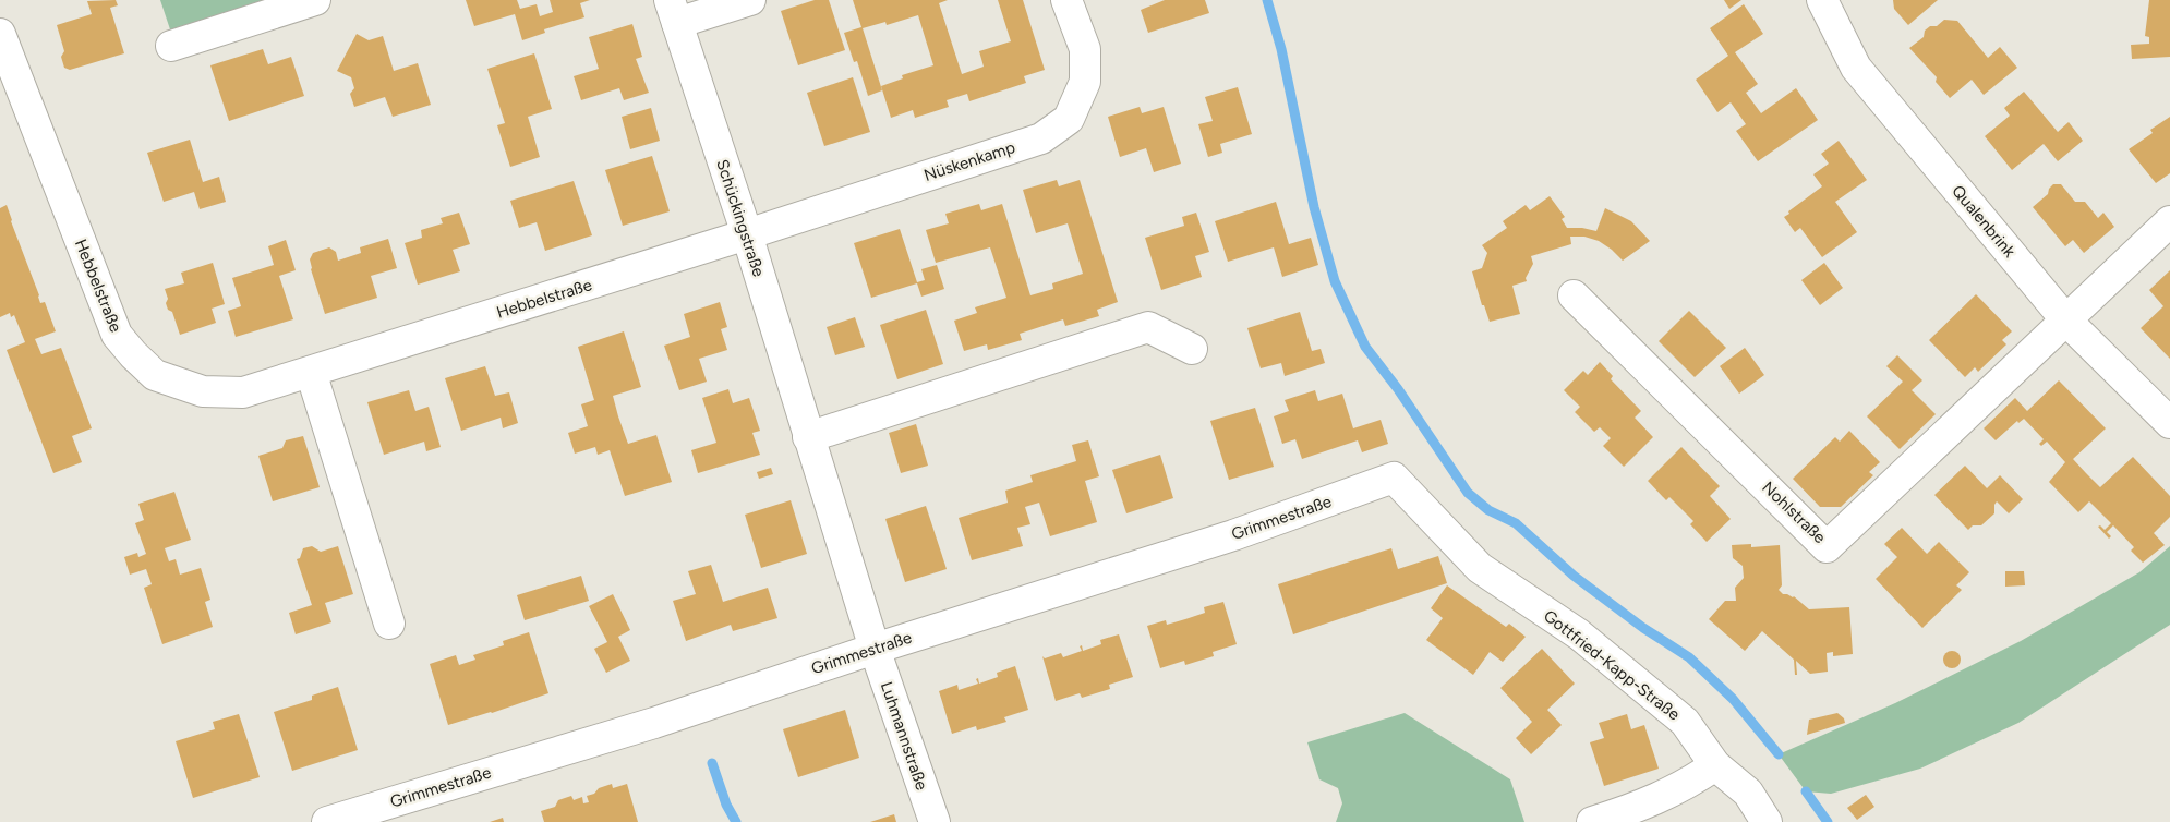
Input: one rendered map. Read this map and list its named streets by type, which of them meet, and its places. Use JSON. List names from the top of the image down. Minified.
{"streets":{"street":["Nüskenkamp","Schückingstraße","Qualenbrink","Hebbelstraße","Nohlstraße","Grimmestraße","Gottfried-Kapp-Straße","Luhmannstraße"]},"crossings":[["Nüskenkamp","Schückingstraße"],["Nüskenkamp","Hebbelstraße"],["Schückingstraße","Hebbelstraße"],["Schückingstraße","Grimmestraße"],["Schückingstraße","Luhmannstraße"],["Qualenbrink","Nohlstraße"],["Grimmestraße","Gottfried-Kapp-Straße"],["Grimmestraße","Luhmannstraße"]]}
